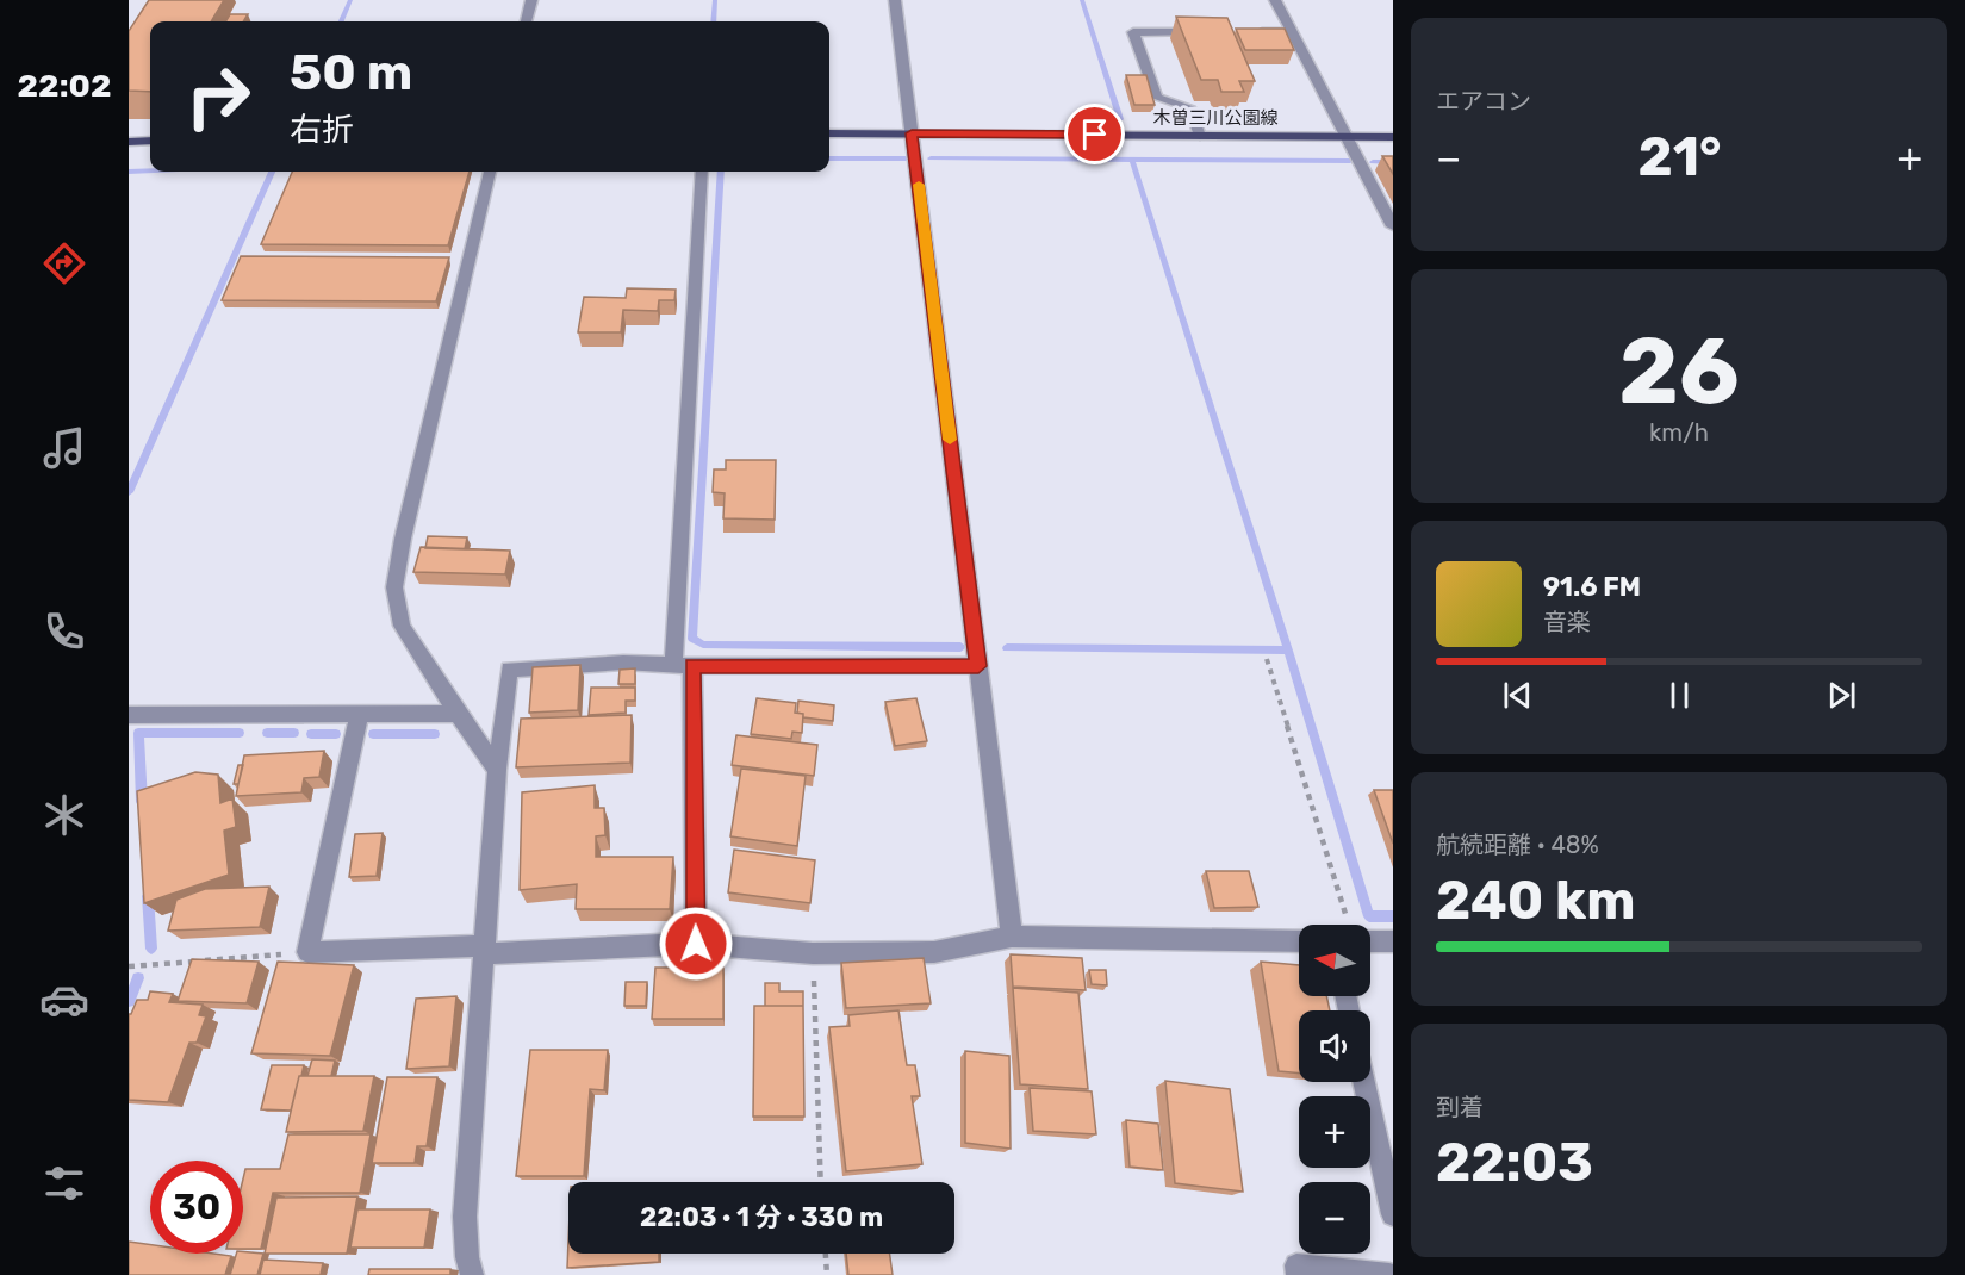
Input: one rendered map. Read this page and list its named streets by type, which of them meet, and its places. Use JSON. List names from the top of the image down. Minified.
{"streets":{"main road":["木曽三川公園線"]},"north":"left","page":{"tabs":"22:02","tile":["エアコン",["26","km/h"],["航続距離 · 48%","240 km"],["到着","22:03"]],"turn":["50 m","右折"],"heat":["−","21°","+"],"song":["91.6 FM","音楽"],"map_buttons":["+","−"],"limit":"30","trip":"22:03 · 1 分 · 330 m"}}
